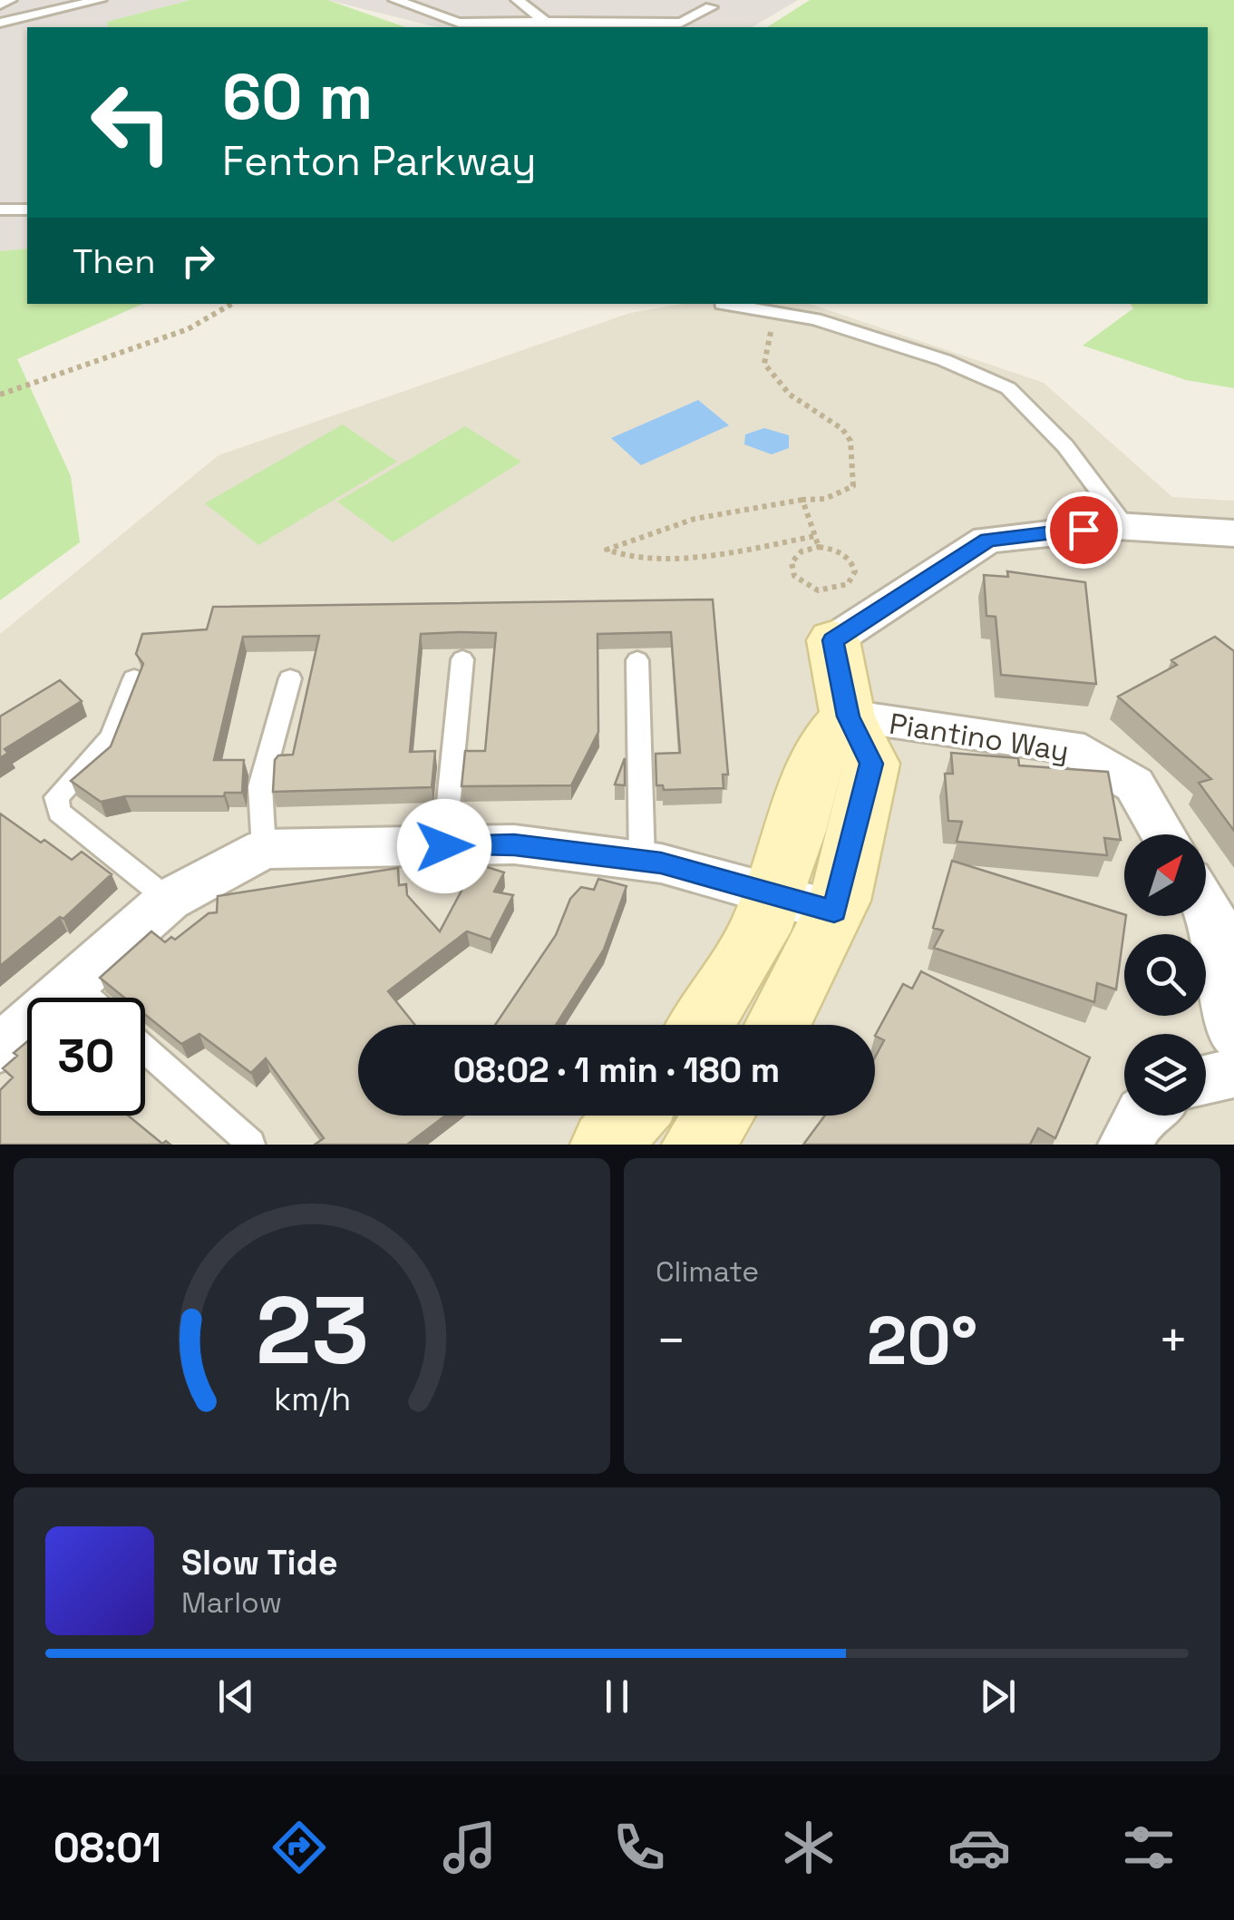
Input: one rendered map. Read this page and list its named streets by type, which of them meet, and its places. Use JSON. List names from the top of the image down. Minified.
{"streets":{"street":["Piantino Way"]},"north":"top right","page":{"turn":["60 m","Fenton Parkway"],"then":"Then","limit":"30","trip":"08:02 · 1 min · 180 m","tile":"Climate","heat":["−","20°","+"],"song":["Slow Tide","Marlow"],"tabs":"08:01","gauge":["23","km/h"]}}
